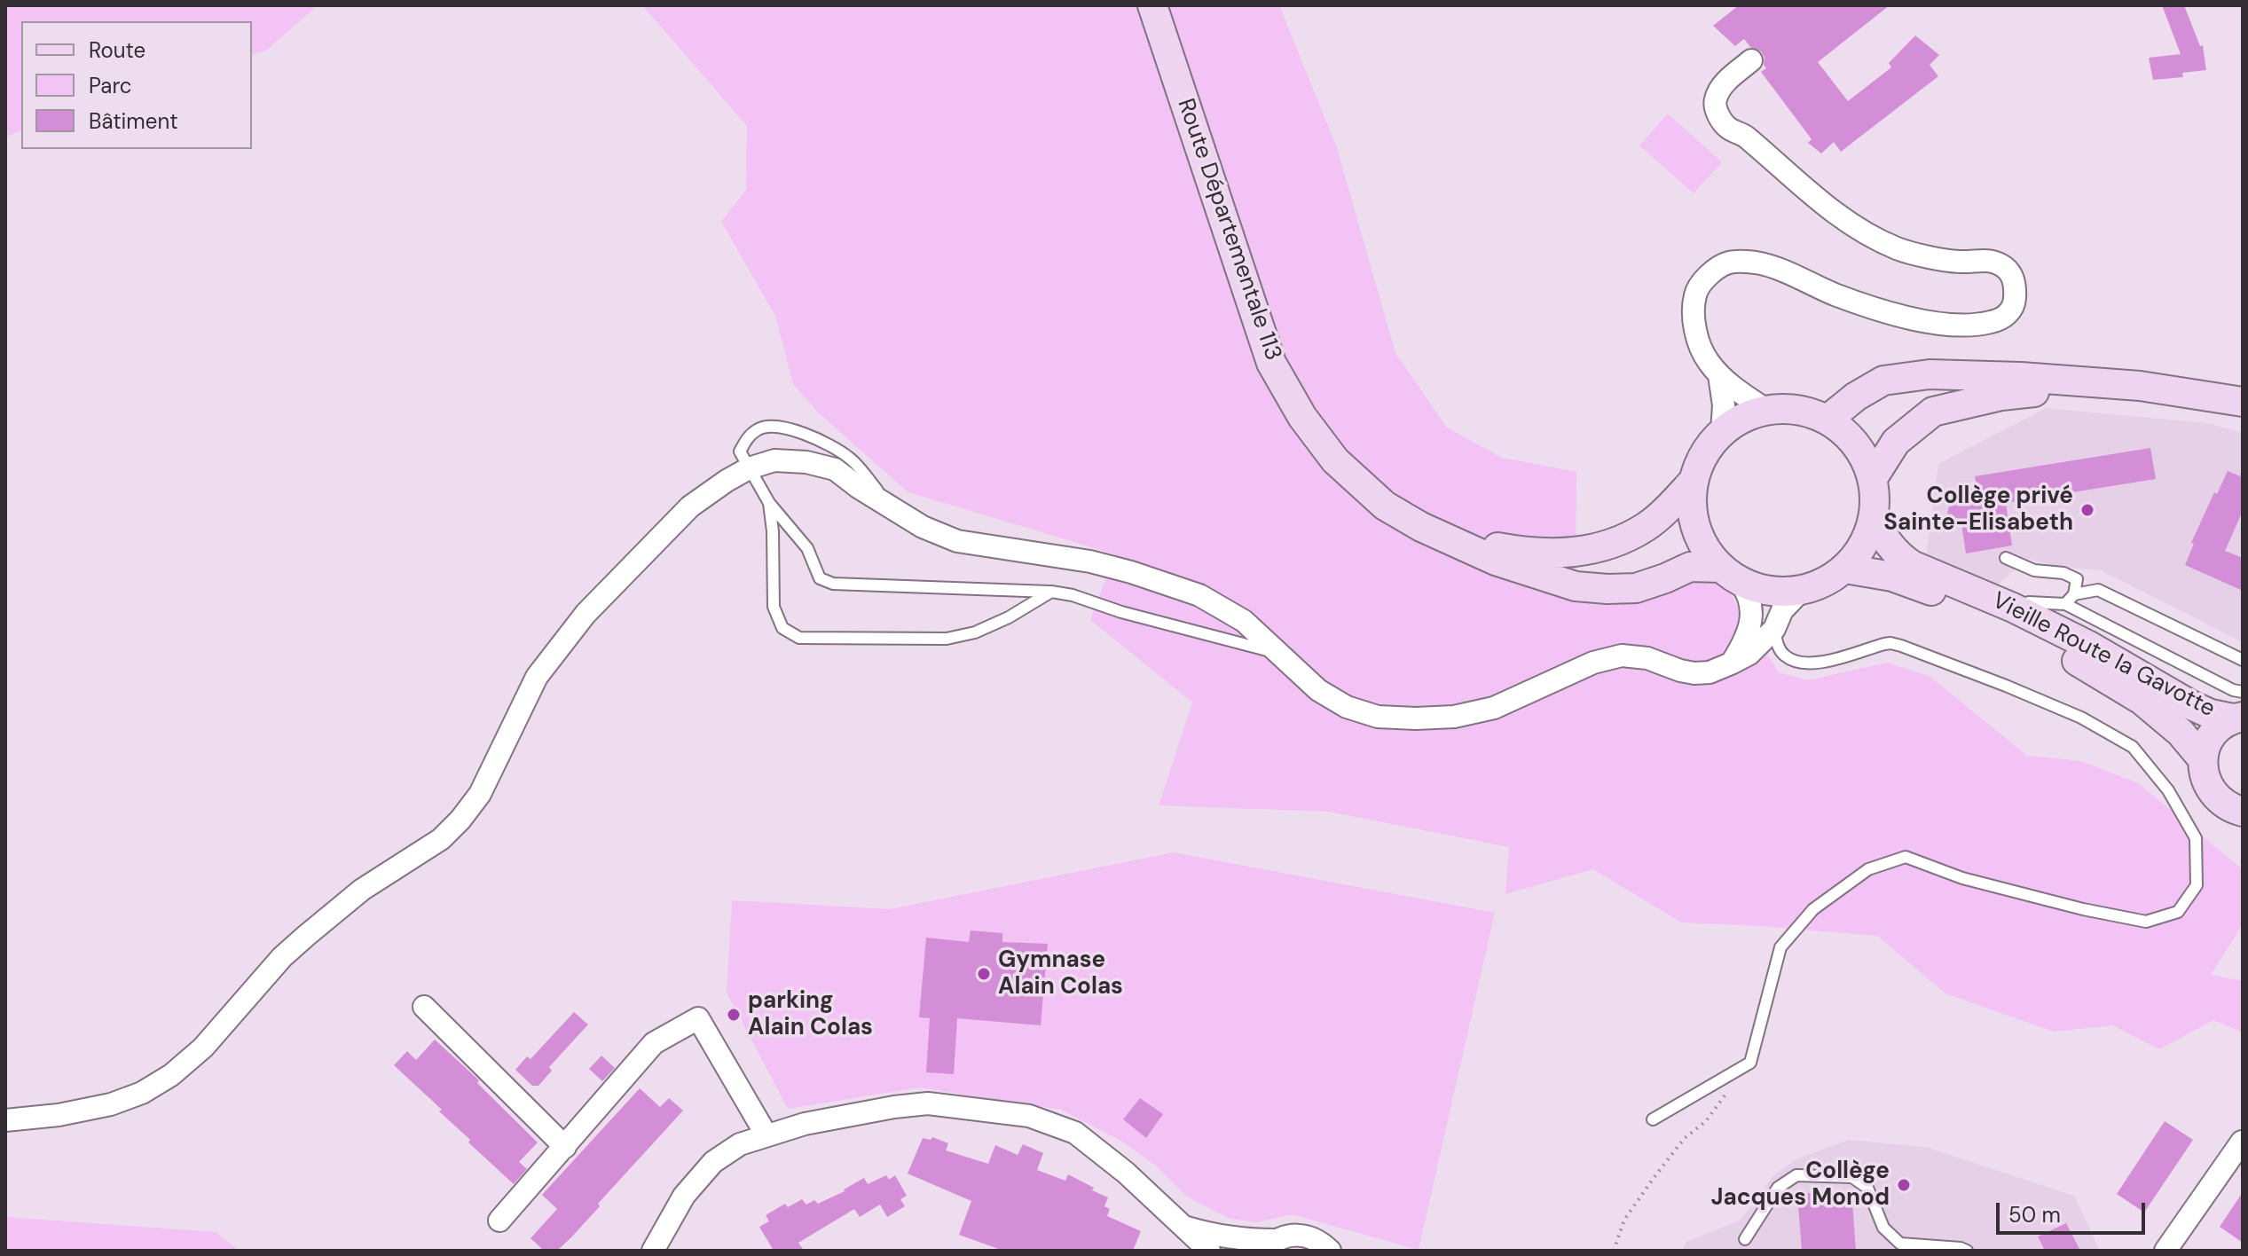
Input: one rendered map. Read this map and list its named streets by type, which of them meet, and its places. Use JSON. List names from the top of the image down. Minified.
{"streets":{"main road":["Route Départementale 113","Vieille Route la Gavotte"]},"crossings":[["Route Départementale 113","Vieille Route la Gavotte"]],"places":["Collège privé Sainte-Elisabeth","Gymnase Alain Colas","parking Alain Colas","Collège Jacques Monod"],"legend":["Route","Parc","Bâtiment"],"scale_bar":"50 m"}
